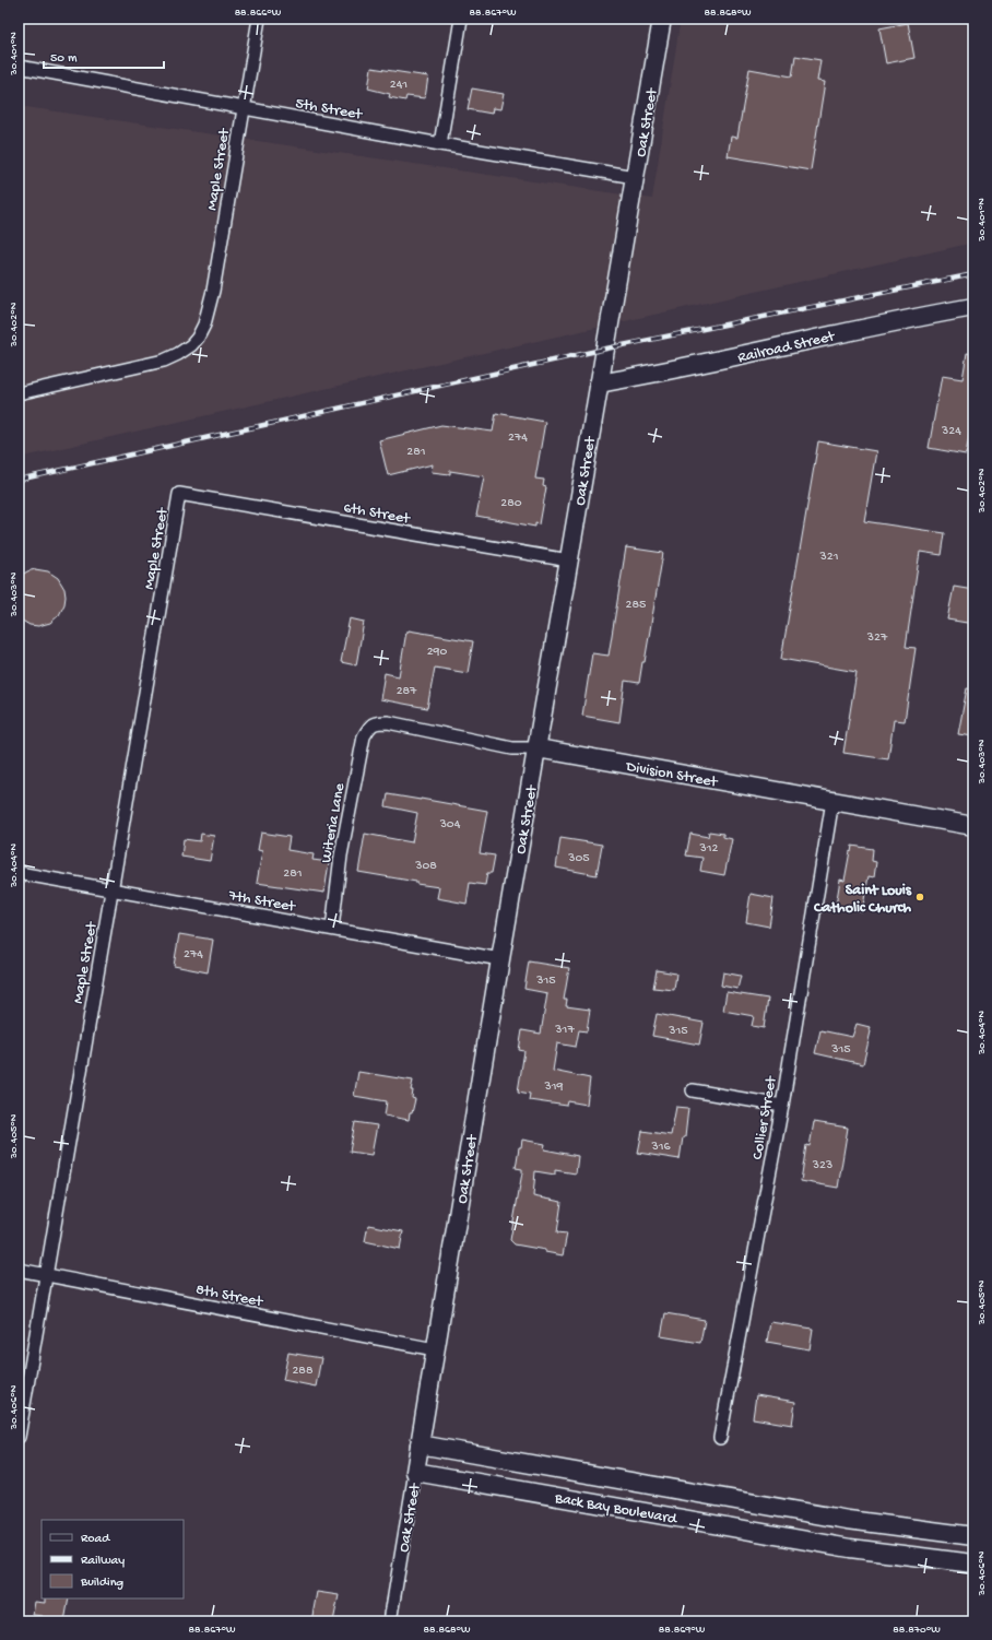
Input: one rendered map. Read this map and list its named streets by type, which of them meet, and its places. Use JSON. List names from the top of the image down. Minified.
{"streets":{"main road":["Oak Street","Railroad Street","Division Street","Back Bay Boulevard"],"street":["5th Street","Maple Street","6th Street","Witeria Lane","7th Street","Collier Street","8th Street"]},"crossings":[["5th Street","Oak Street"],["5th Street","Maple Street"],["Oak Street","Railroad Street"],["Oak Street","6th Street"],["Oak Street","Division Street"],["Oak Street","7th Street"],["Oak Street","8th Street"],["Oak Street","Back Bay Boulevard"],["Maple Street","6th Street"],["Maple Street","7th Street"],["Maple Street","8th Street"],["Division Street","Witeria Lane"],["Division Street","Collier Street"],["Witeria Lane","7th Street"]],"places":["Saint Louis Catholic Church"],"house_numbers":["241","324","274","281","280","321","285","327","290","287","304","312","305","308","281","274","315","317","315","315","319","316","323","288"],"legend":["Road","Railway","Building"],"scale_bar":"50 m","coordinates":["88.866°W","88.867°W","88.868°W","30.401°N","30.402°N","30.403°N","30.404°N","30.405°N","30.406°N","88.869°W","88.870°W"]}
